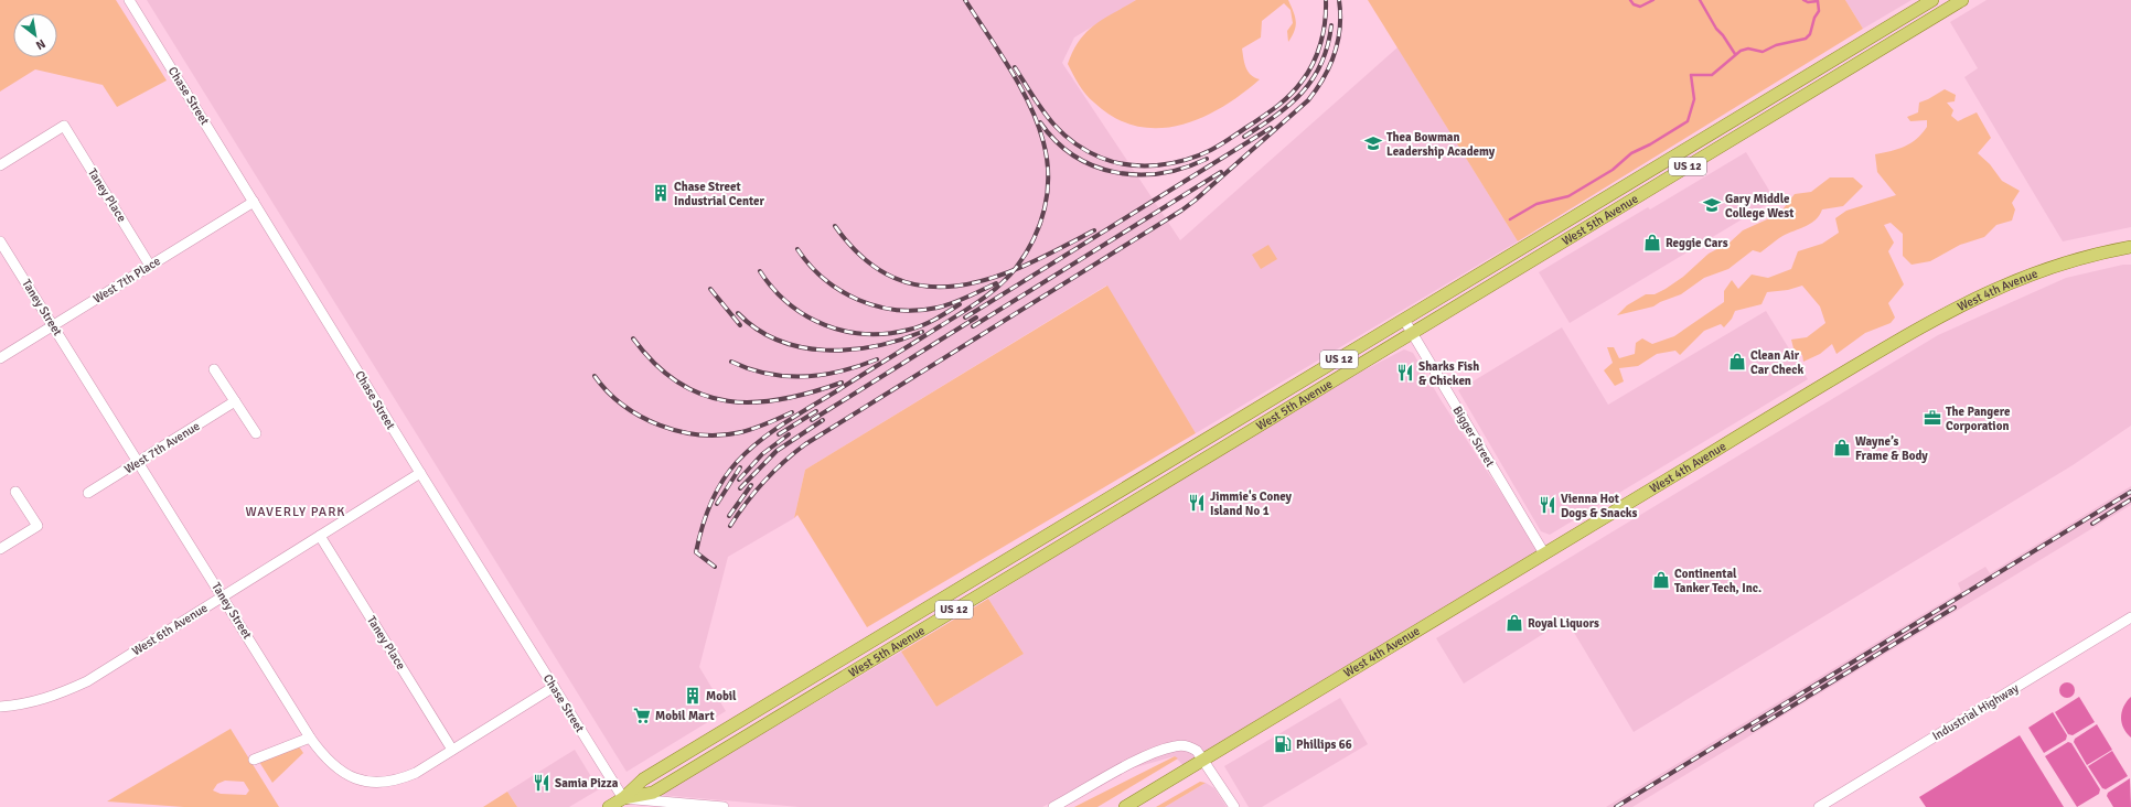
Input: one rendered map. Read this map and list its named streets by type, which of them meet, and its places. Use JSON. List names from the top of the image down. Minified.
{"streets":{"main road":["US 12","West 5th Avenue","West 4th Avenue"],"street":["Chase Street","Taney Place","West 7th Place","Taney Street","Bigger Street","West 7th Avenue","West 6th Avenue","Industrial Highway"]},"crossings":[["Chase Street","West 5th Avenue"],["Chase Street","West 7th Place"],["Chase Street","Taney Street"],["Chase Street","West 6th Avenue"],["Taney Place","West 7th Place"],["Taney Place","Taney Street"],["Taney Place","West 6th Avenue"],["West 5th Avenue","Bigger Street"],["West 7th Place","Taney Street"],["West 4th Avenue","Bigger Street"],["Taney Street","West 7th Avenue"],["Taney Street","West 6th Avenue"]],"districts":["WAVERLY PARK"],"places":{"school or university":["Thea Bowman Leadership Academy","Gary Middle College West"],"building":["Chase Street Industrial Center","Mobil"],"shop":["Reggie Cars","Clean Air Car Check","Wayne’s Frame & Body","Continental Tanker Tech, Inc.","Royal Liquors"],"restaurant":["Sharks Fish & Chicken","Jimmie's Coney Island No 1","Vienna Hot Dogs & Snacks","Samia Pizza"],"office":["The Pangere Corporation"],"supermarket":["Mobil Mart"],"fuel station":["Phillips 66"]},"north":"bottom right"}
